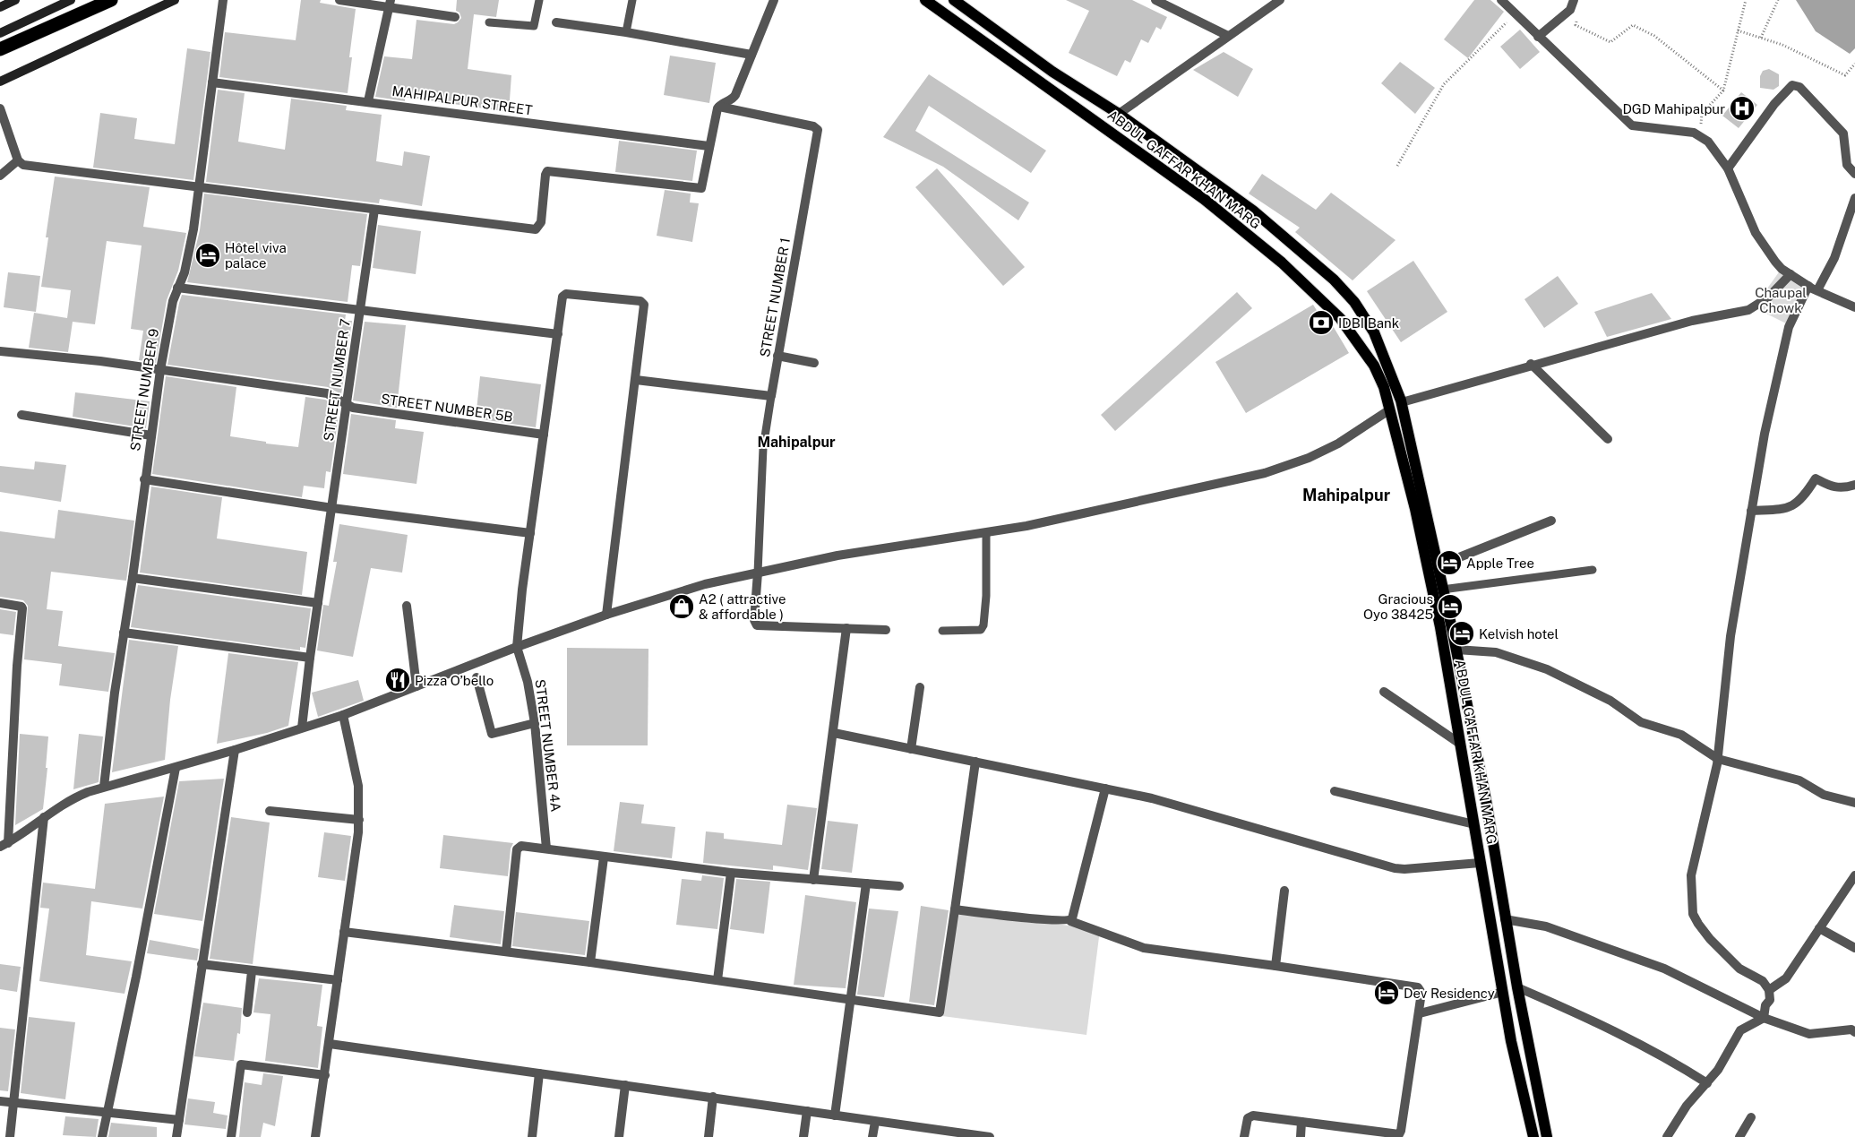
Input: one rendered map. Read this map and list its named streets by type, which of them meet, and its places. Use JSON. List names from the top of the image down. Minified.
{"streets":{"main road":["ABDUL GAFFAR KHAN MARG"],"street":["MAHIPALPUR STREET","STREET NUMBER 1","STREET NUMBER 7","STREET NUMBER 9","STREET NUMBER 5B","STREET NUMBER 4A"]},"crossings":[["MAHIPALPUR STREET","STREET NUMBER 9"],["STREET NUMBER 7","STREET NUMBER 5B"]],"districts":["Mahipalpur","Mahipalpur"],"parks":["Chaupal Chowk"],"places":{"hospital":["DGD Mahipalpur"],"hotel":["Hôtel viva palace","Apple Tree","Gracious Oyo 38425","Kelvish hotel","Dev Residency"],"bank":["IDBI Bank"],"shop":["A2 ( attractive & affordable )"],"restaurant":["Pizza O’bello"]}}
